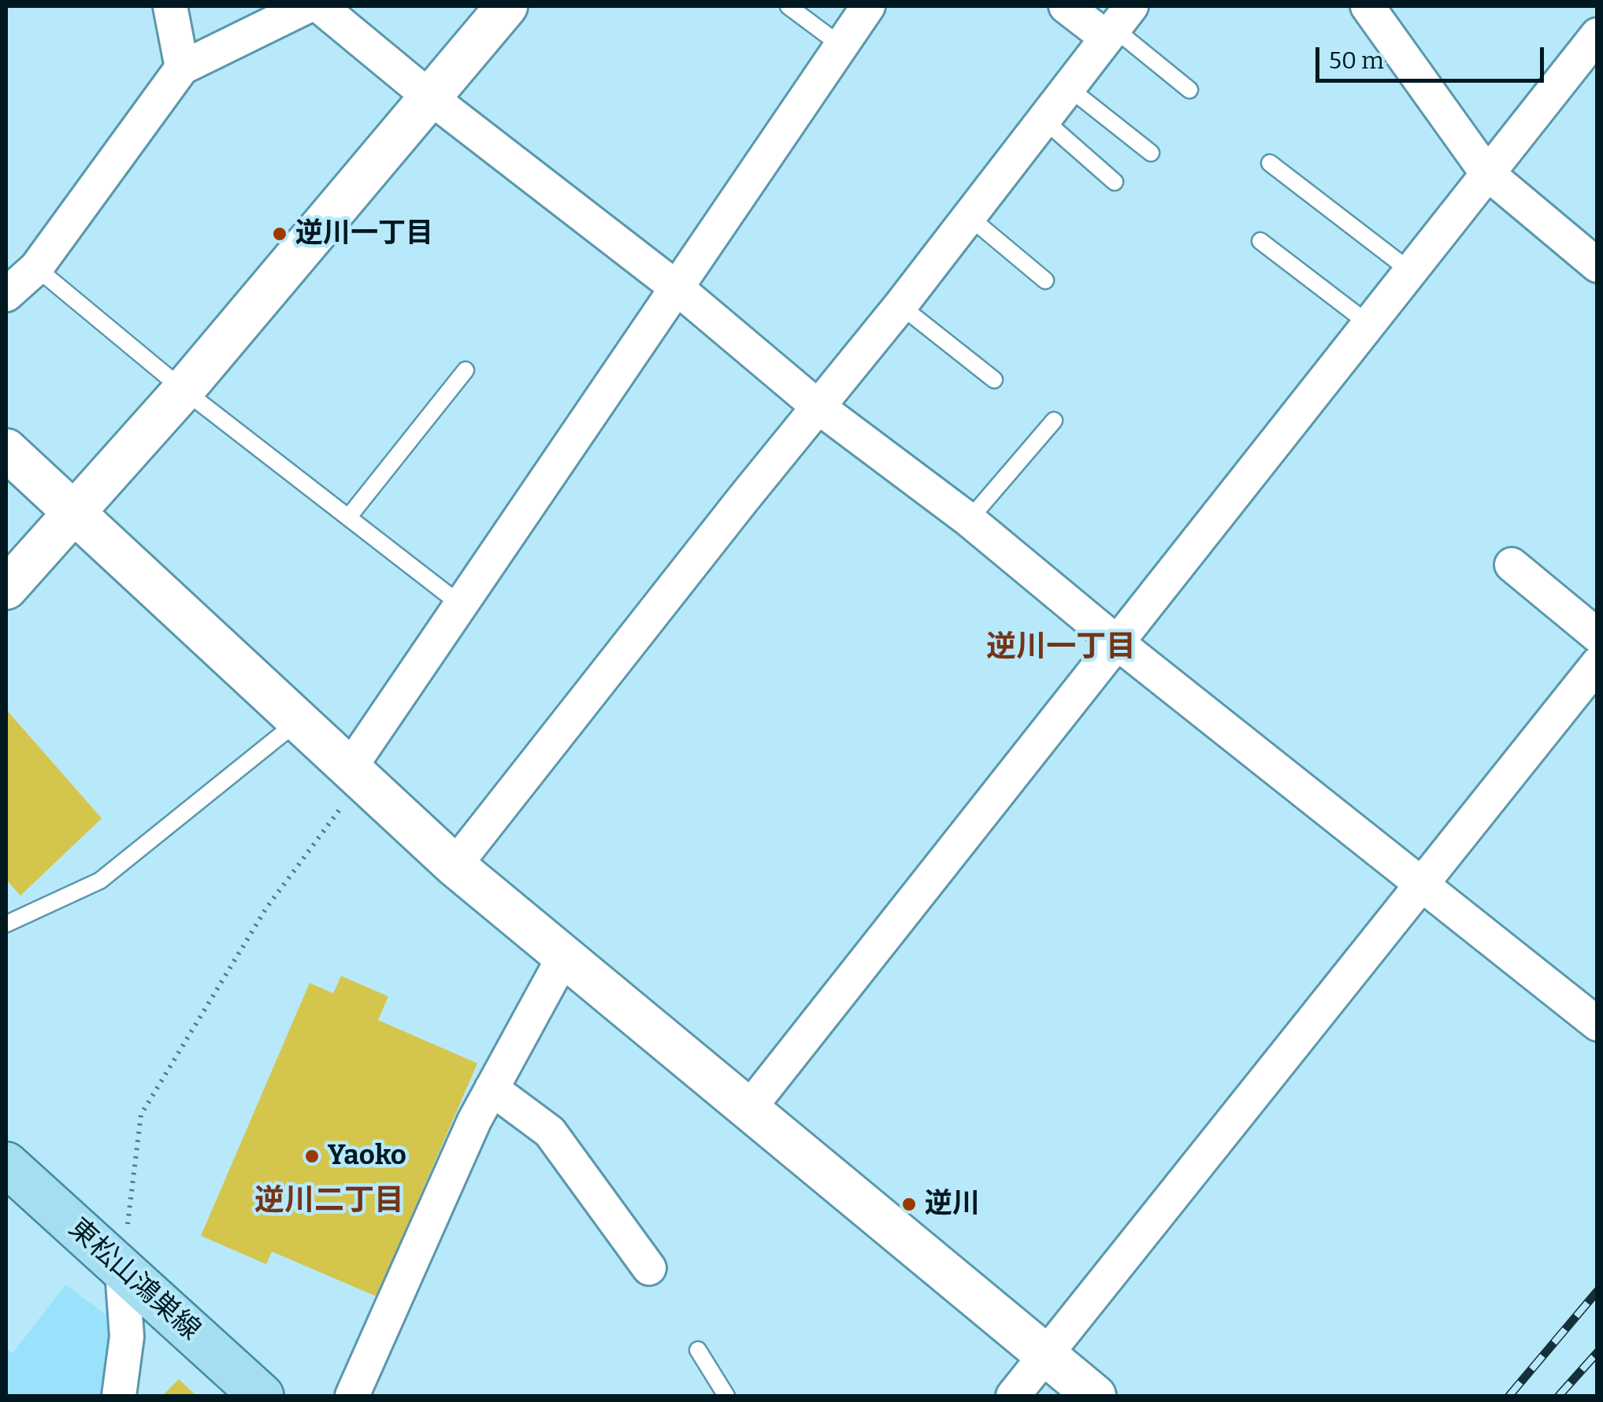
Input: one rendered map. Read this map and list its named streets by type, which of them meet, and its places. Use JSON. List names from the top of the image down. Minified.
{"streets":{"main road":["東松山鴻巣線"]},"districts":["逆川一丁目","逆川二丁目"],"places":["逆川一丁目","Yaoko","逆川"],"scale_bar":"50 m"}
